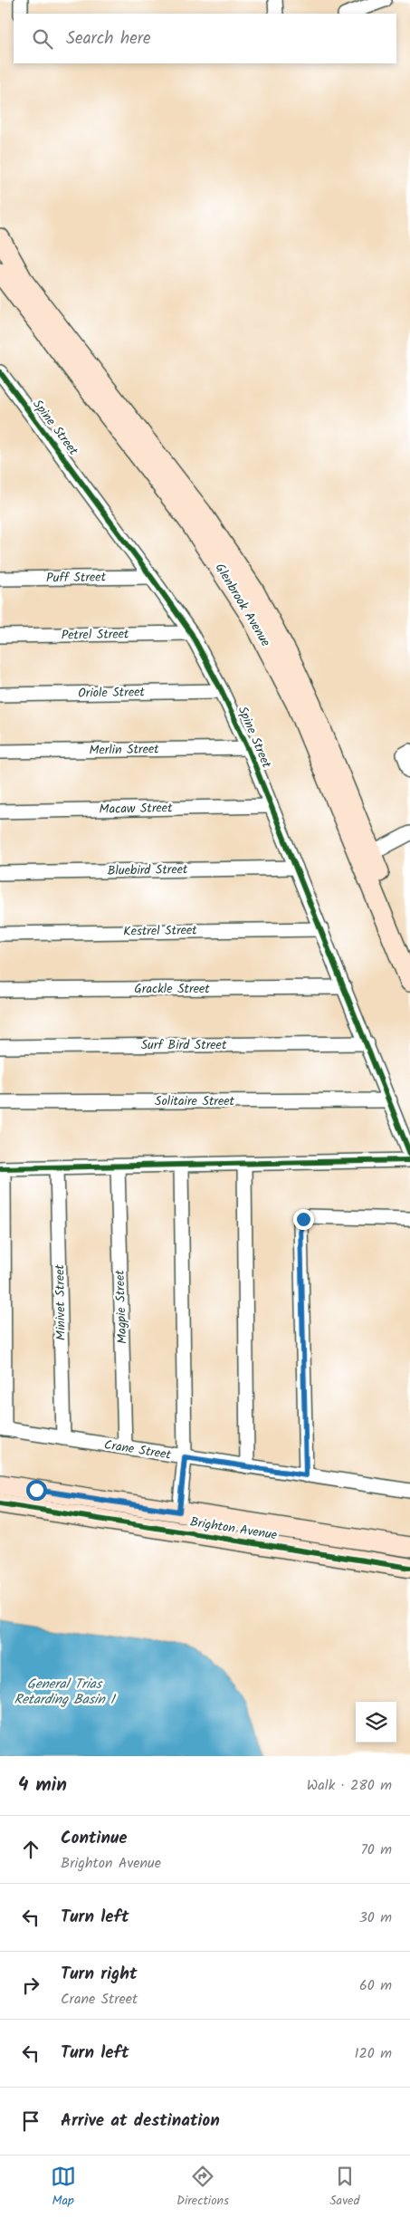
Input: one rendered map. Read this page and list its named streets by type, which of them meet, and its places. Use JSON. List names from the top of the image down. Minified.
{"streets":{"street":["Spine Street","Puff Street","Glenbrook Avenue","Petrel Street","Oriole Street","Merlin Street","Macaw Street","Bluebird Street","Kestrel Street","Grackle Street","Surf Bird Street","Solitaire Street","Minivet Street","Magpie Street","Crane Street","Brighton Avenue"]},"crossings":[["Spine Street","Puff Street"],["Spine Street","Petrel Street"],["Spine Street","Oriole Street"],["Spine Street","Merlin Street"],["Spine Street","Macaw Street"],["Spine Street","Bluebird Street"],["Spine Street","Kestrel Street"],["Spine Street","Grackle Street"],["Spine Street","Surf Bird Street"],["Spine Street","Solitaire Street"],["Minivet Street","Crane Street"],["Magpie Street","Crane Street"]],"water":["General Trias Retarding Basin 1"],"page":{"search":"Search here","heading":["4 min","Walk · 280 m"],"list":[["Continue","Brighton Avenue","70 m"],["Turn left","30 m"],["Turn right","Crane Street","60 m"],["Turn left","120 m"],"Arrive at destination"],"nav":["Map","Directions","Saved"]}}
